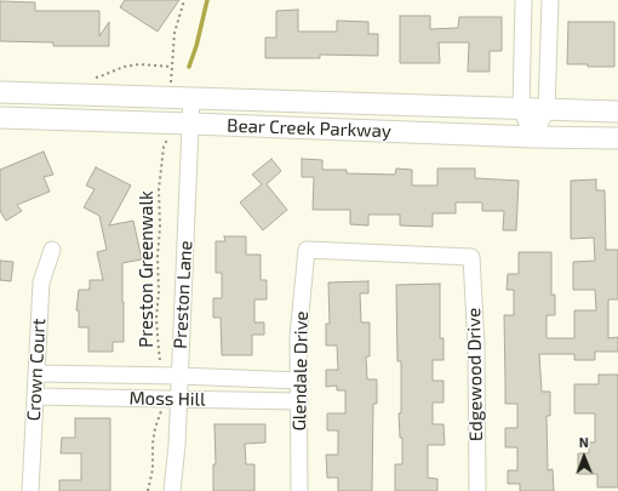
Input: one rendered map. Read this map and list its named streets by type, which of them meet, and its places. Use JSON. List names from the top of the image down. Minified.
{"streets":{"main road":["Bear Creek Parkway"],"street":["Preston Lane","Crown Court","Glendale Drive","Edgewood Drive","Moss Hill"],"path":["Preston Greenwalk"]},"crossings":[["Bear Creek Parkway","Preston Lane"],["Preston Greenwalk","Moss Hill"],["Preston Lane","Moss Hill"],["Crown Court","Moss Hill"],["Glendale Drive","Edgewood Drive"],["Glendale Drive","Moss Hill"]],"north":"top"}
